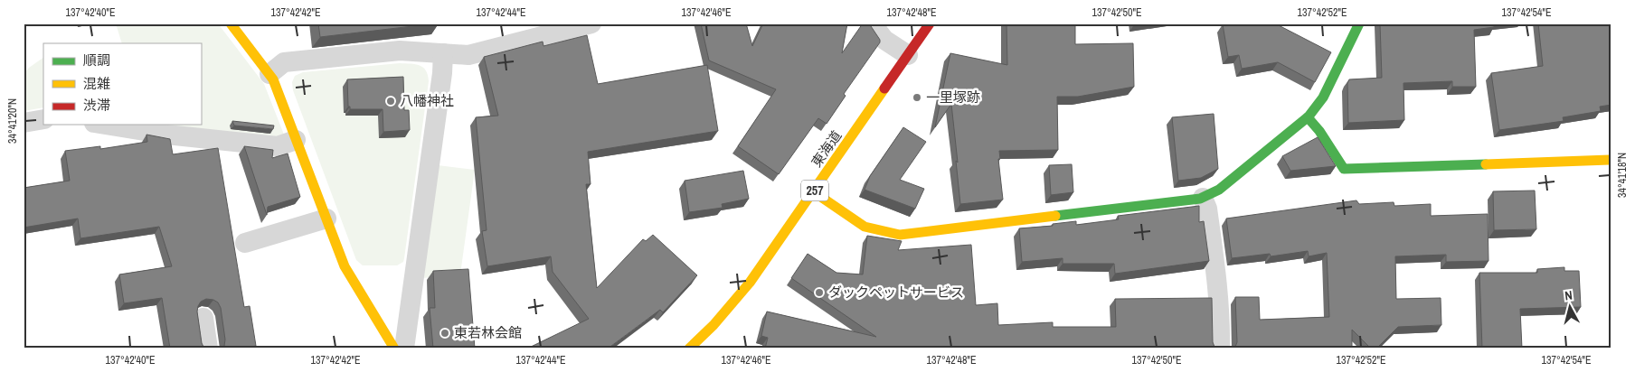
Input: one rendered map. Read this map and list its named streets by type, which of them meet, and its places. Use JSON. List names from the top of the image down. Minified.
{"streets":{"main road":["東海道","257"]},"places":["一里塚跡","八幡神社","ダックペットサービス","東若林会館"],"legend":["順調","混雑","渋滞"],"north":"top","coordinates":["137°42'40\"E","137°42'42\"E","137°42'44\"E","137°42'46\"E","137°42'48\"E","137°42'50\"E","137°42'52\"E","137°42'54\"E","34°41'20\"N","34°41'18\"N"]}
